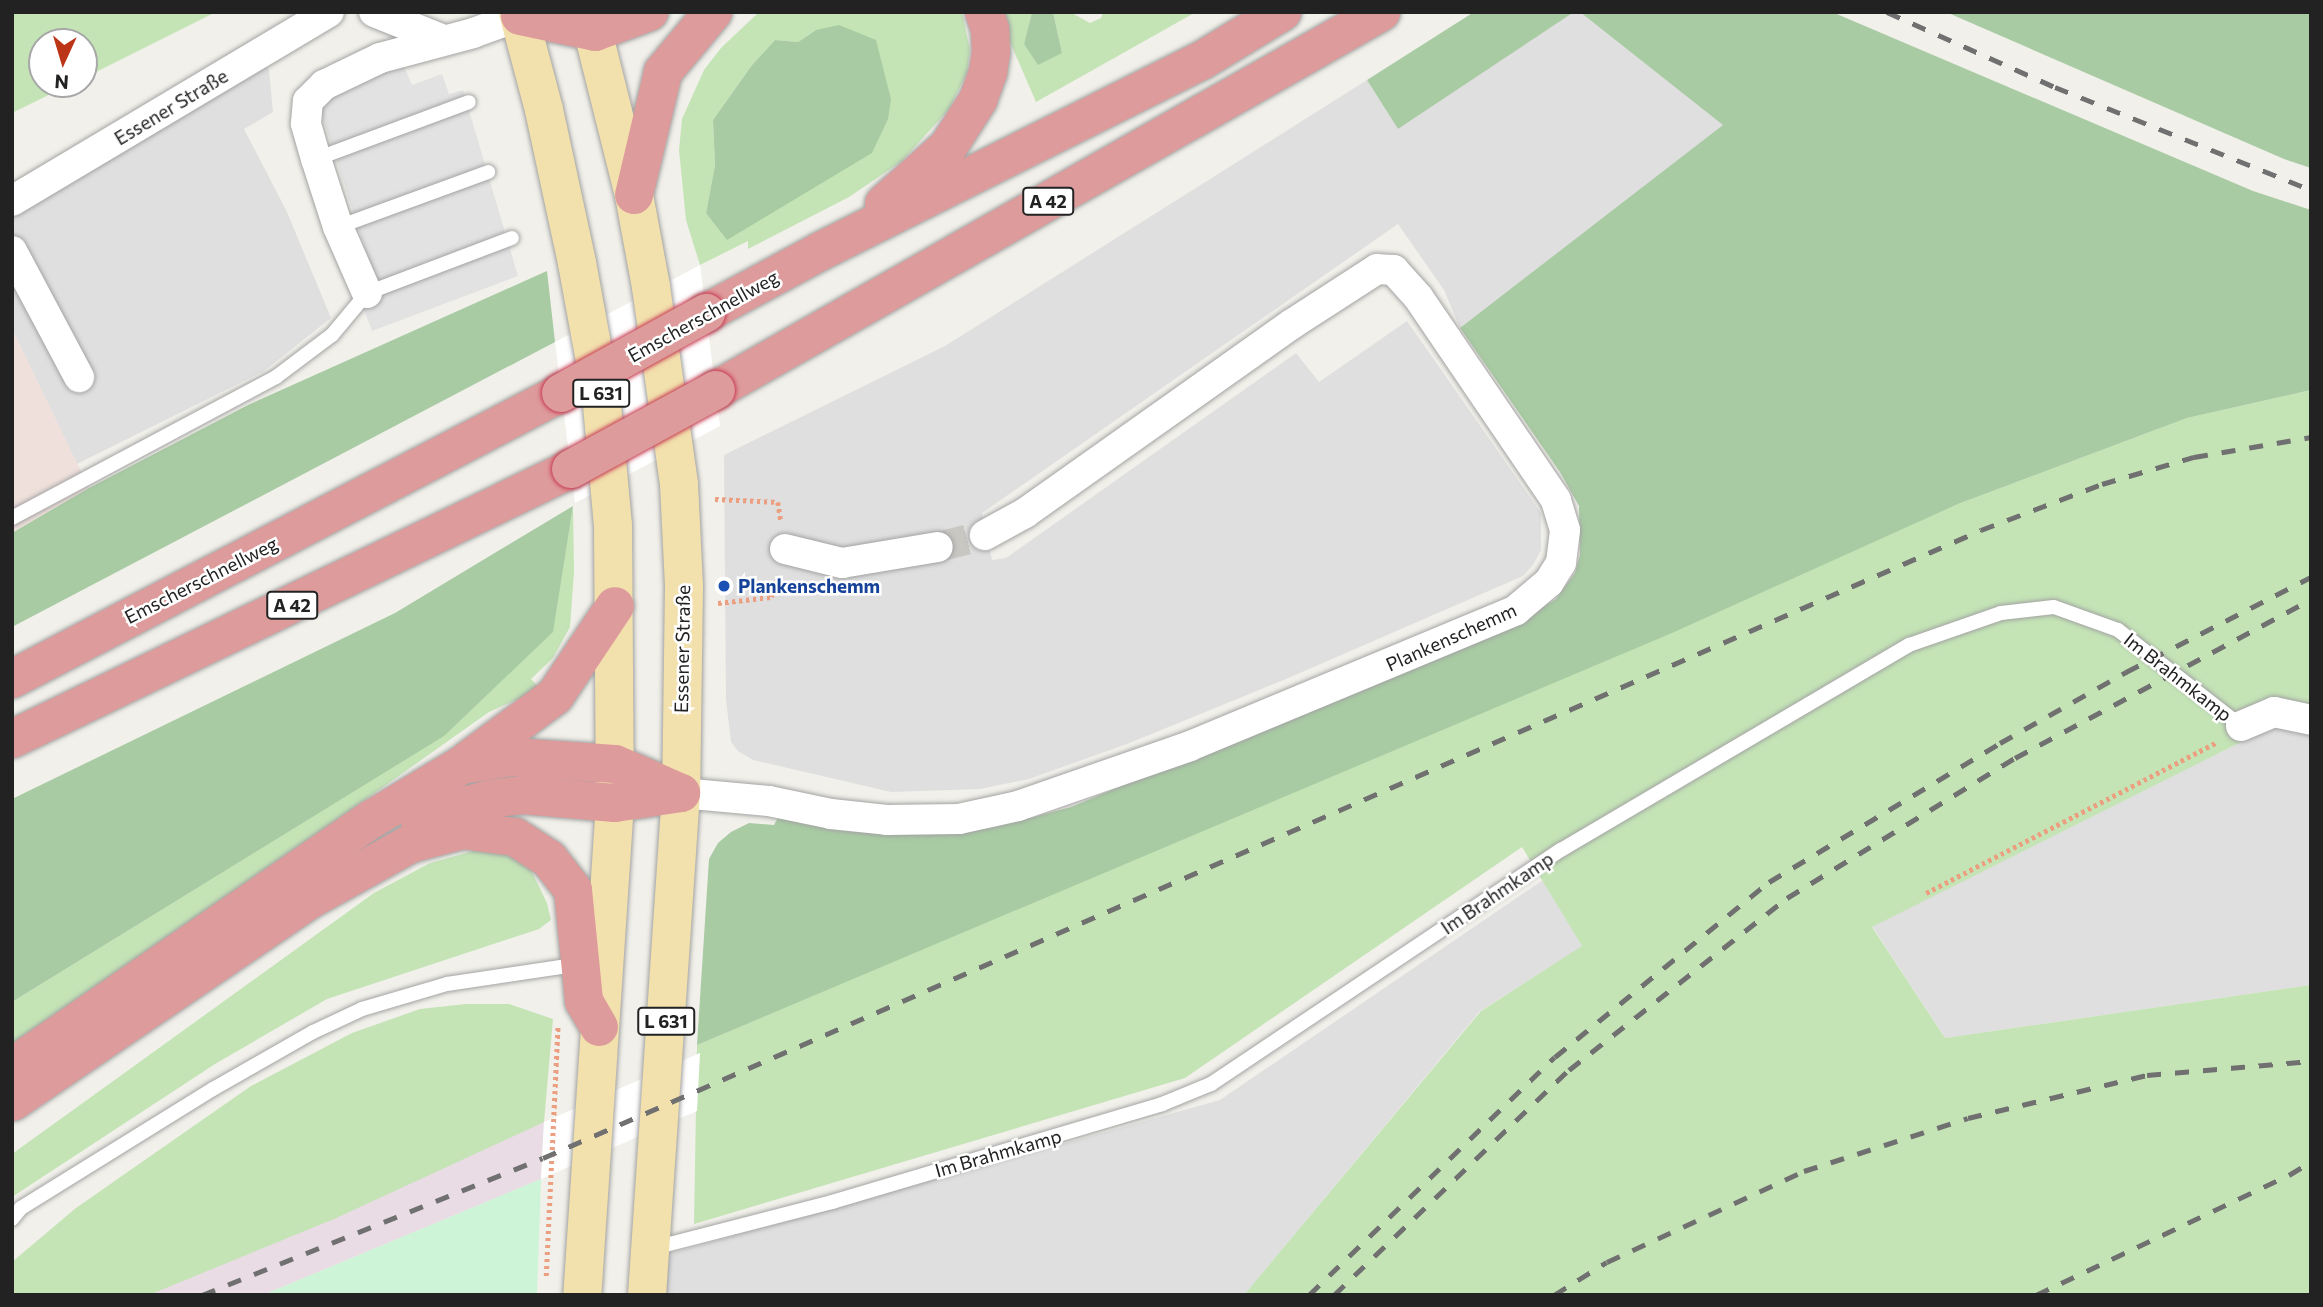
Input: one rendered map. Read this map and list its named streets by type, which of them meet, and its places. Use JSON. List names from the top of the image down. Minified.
{"streets":{"highway":["A 42","Emscherschnellweg"],"main road":["Essener Straße","L 631"],"street":["Plankenschemm","Im Brahmkamp"]},"crossings":[["Essener Straße","Plankenschemm"],["Essener Straße","Im Brahmkamp"]],"places":["Plankenschemm"],"north":"bottom"}
